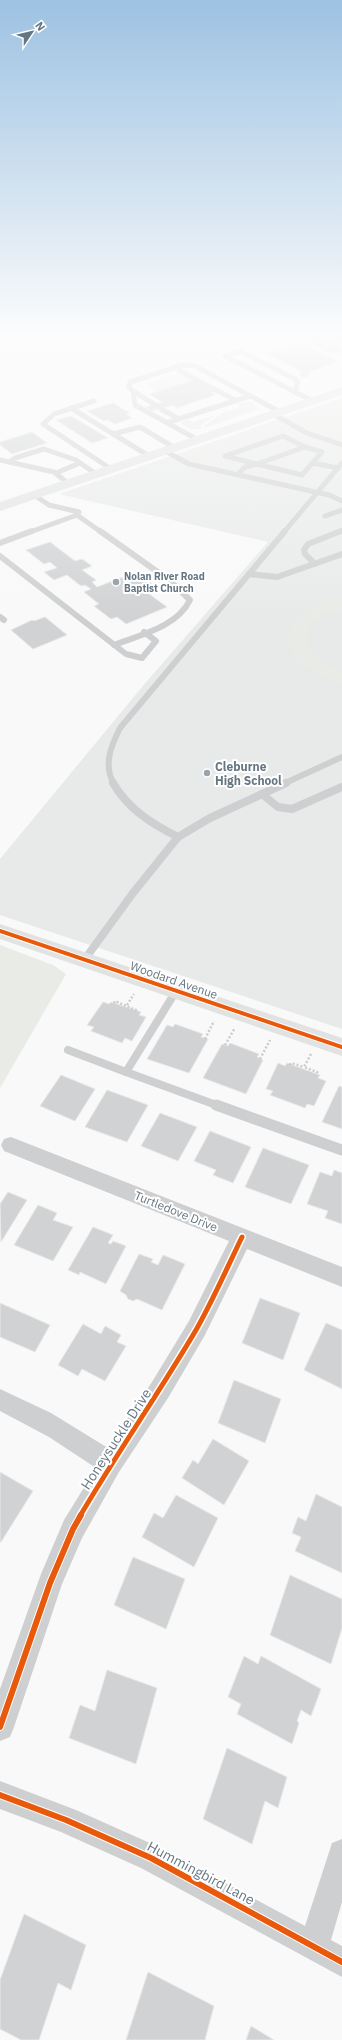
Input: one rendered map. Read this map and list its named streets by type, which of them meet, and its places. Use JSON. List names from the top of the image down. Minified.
{"streets":{"main road":["Woodard Avenue"],"street":["Turtledove Drive","Honeysuckle Drive","Hummingbird Lane"]},"crossings":[["Turtledove Drive","Honeysuckle Drive"]],"places":["Nolan River Road Baptist Church","Cleburne High School"],"north":"top right"}
